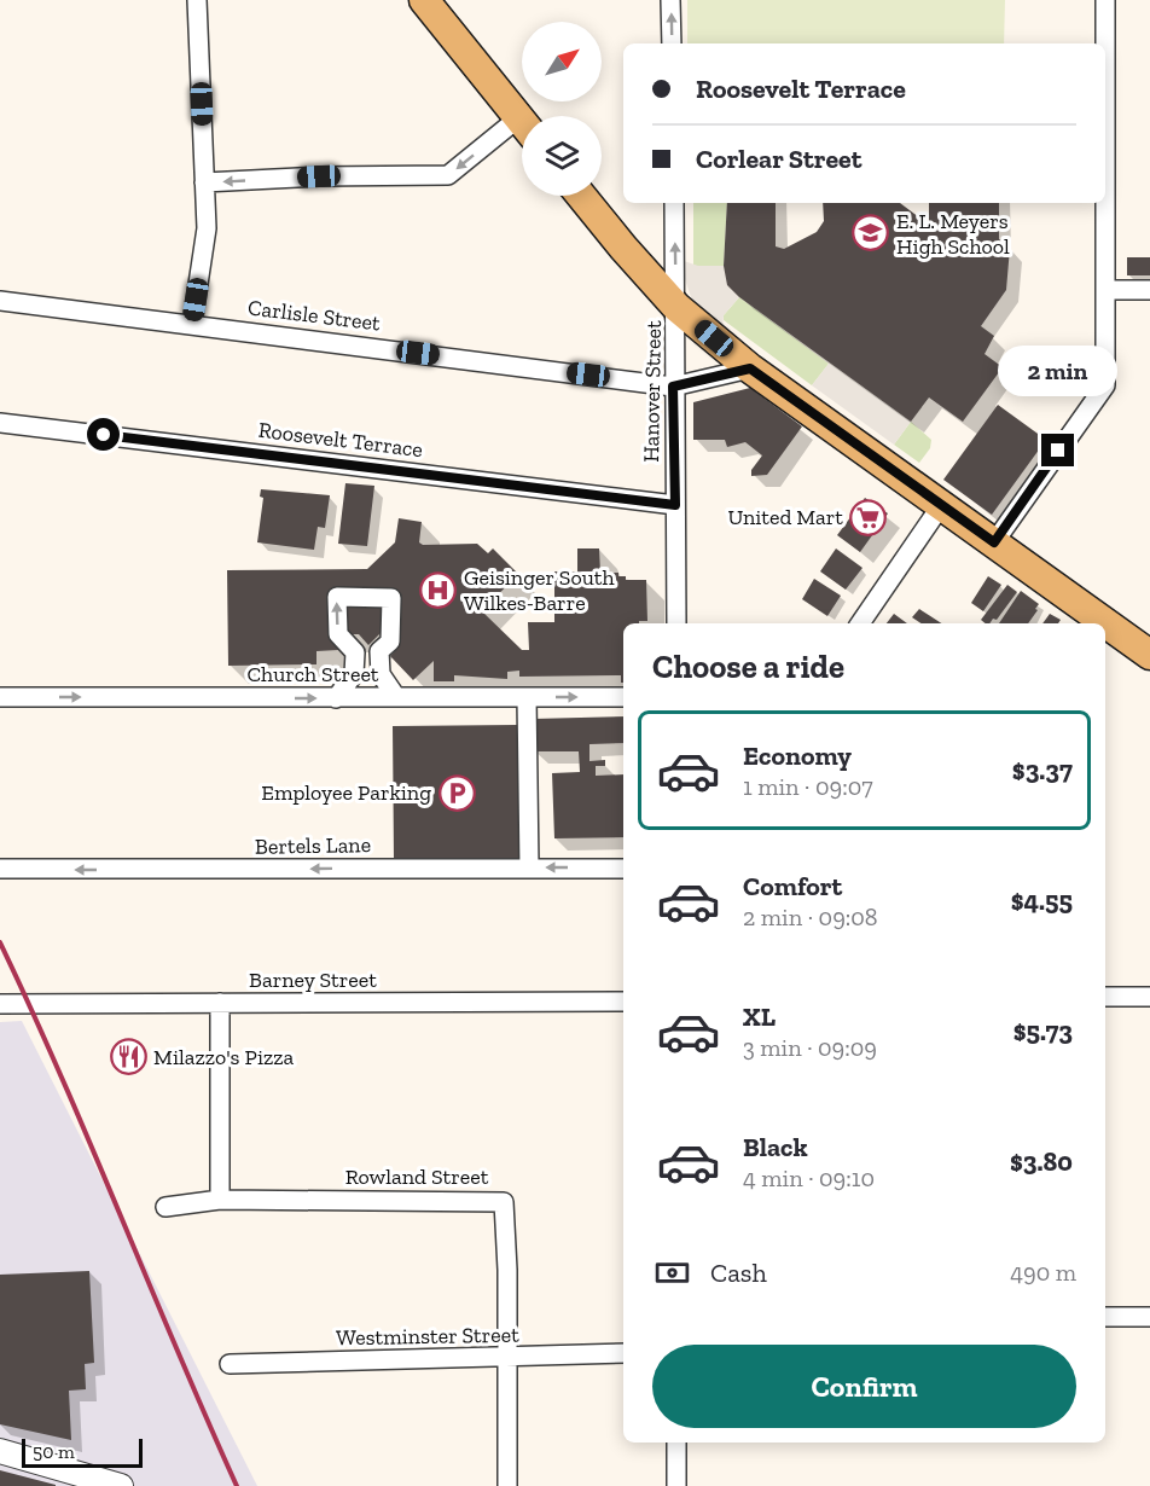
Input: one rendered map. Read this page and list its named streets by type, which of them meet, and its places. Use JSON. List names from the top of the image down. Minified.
{"streets":{"street":["Carlisle Street","Hanover Street","Roosevelt Terrace","Church Street","Bertels Lane","Barney Street","Rowland Street","Westminster Street"]},"crossings":[["Carlisle Street","Hanover Street"],["Hanover Street","Roosevelt Terrace"],["Rowland Street","Westminster Street"]],"one_way":["Church Street","Bertels Lane"],"places":{"school or university":["E. L. Meyers High School"],"supermarket":["United Mart"],"hospital":["Geisinger South Wilkes-Barre"],"parking":["Employee Parking"],"restaurant":["Milazzo's Pizza"]},"scale_bar":"50 m","north":"top right","page":{"banner":["Roosevelt Terrace","Corlear Street"],"bubble":"2 min","heading":"Choose a ride","list":[{"name":"Economy","note":"1 min · 09:07","value":"$3.37"},{"name":"Comfort","note":"2 min · 09:08","value":"$4.55"},{"name":"XL","note":"3 min · 09:09","value":"$5.73"},{"name":"Black","note":"4 min · 09:10","value":"$3.80"}],"pay":["Cash","490 m"],"buttons":"Confirm","scale":"50 m"}}
